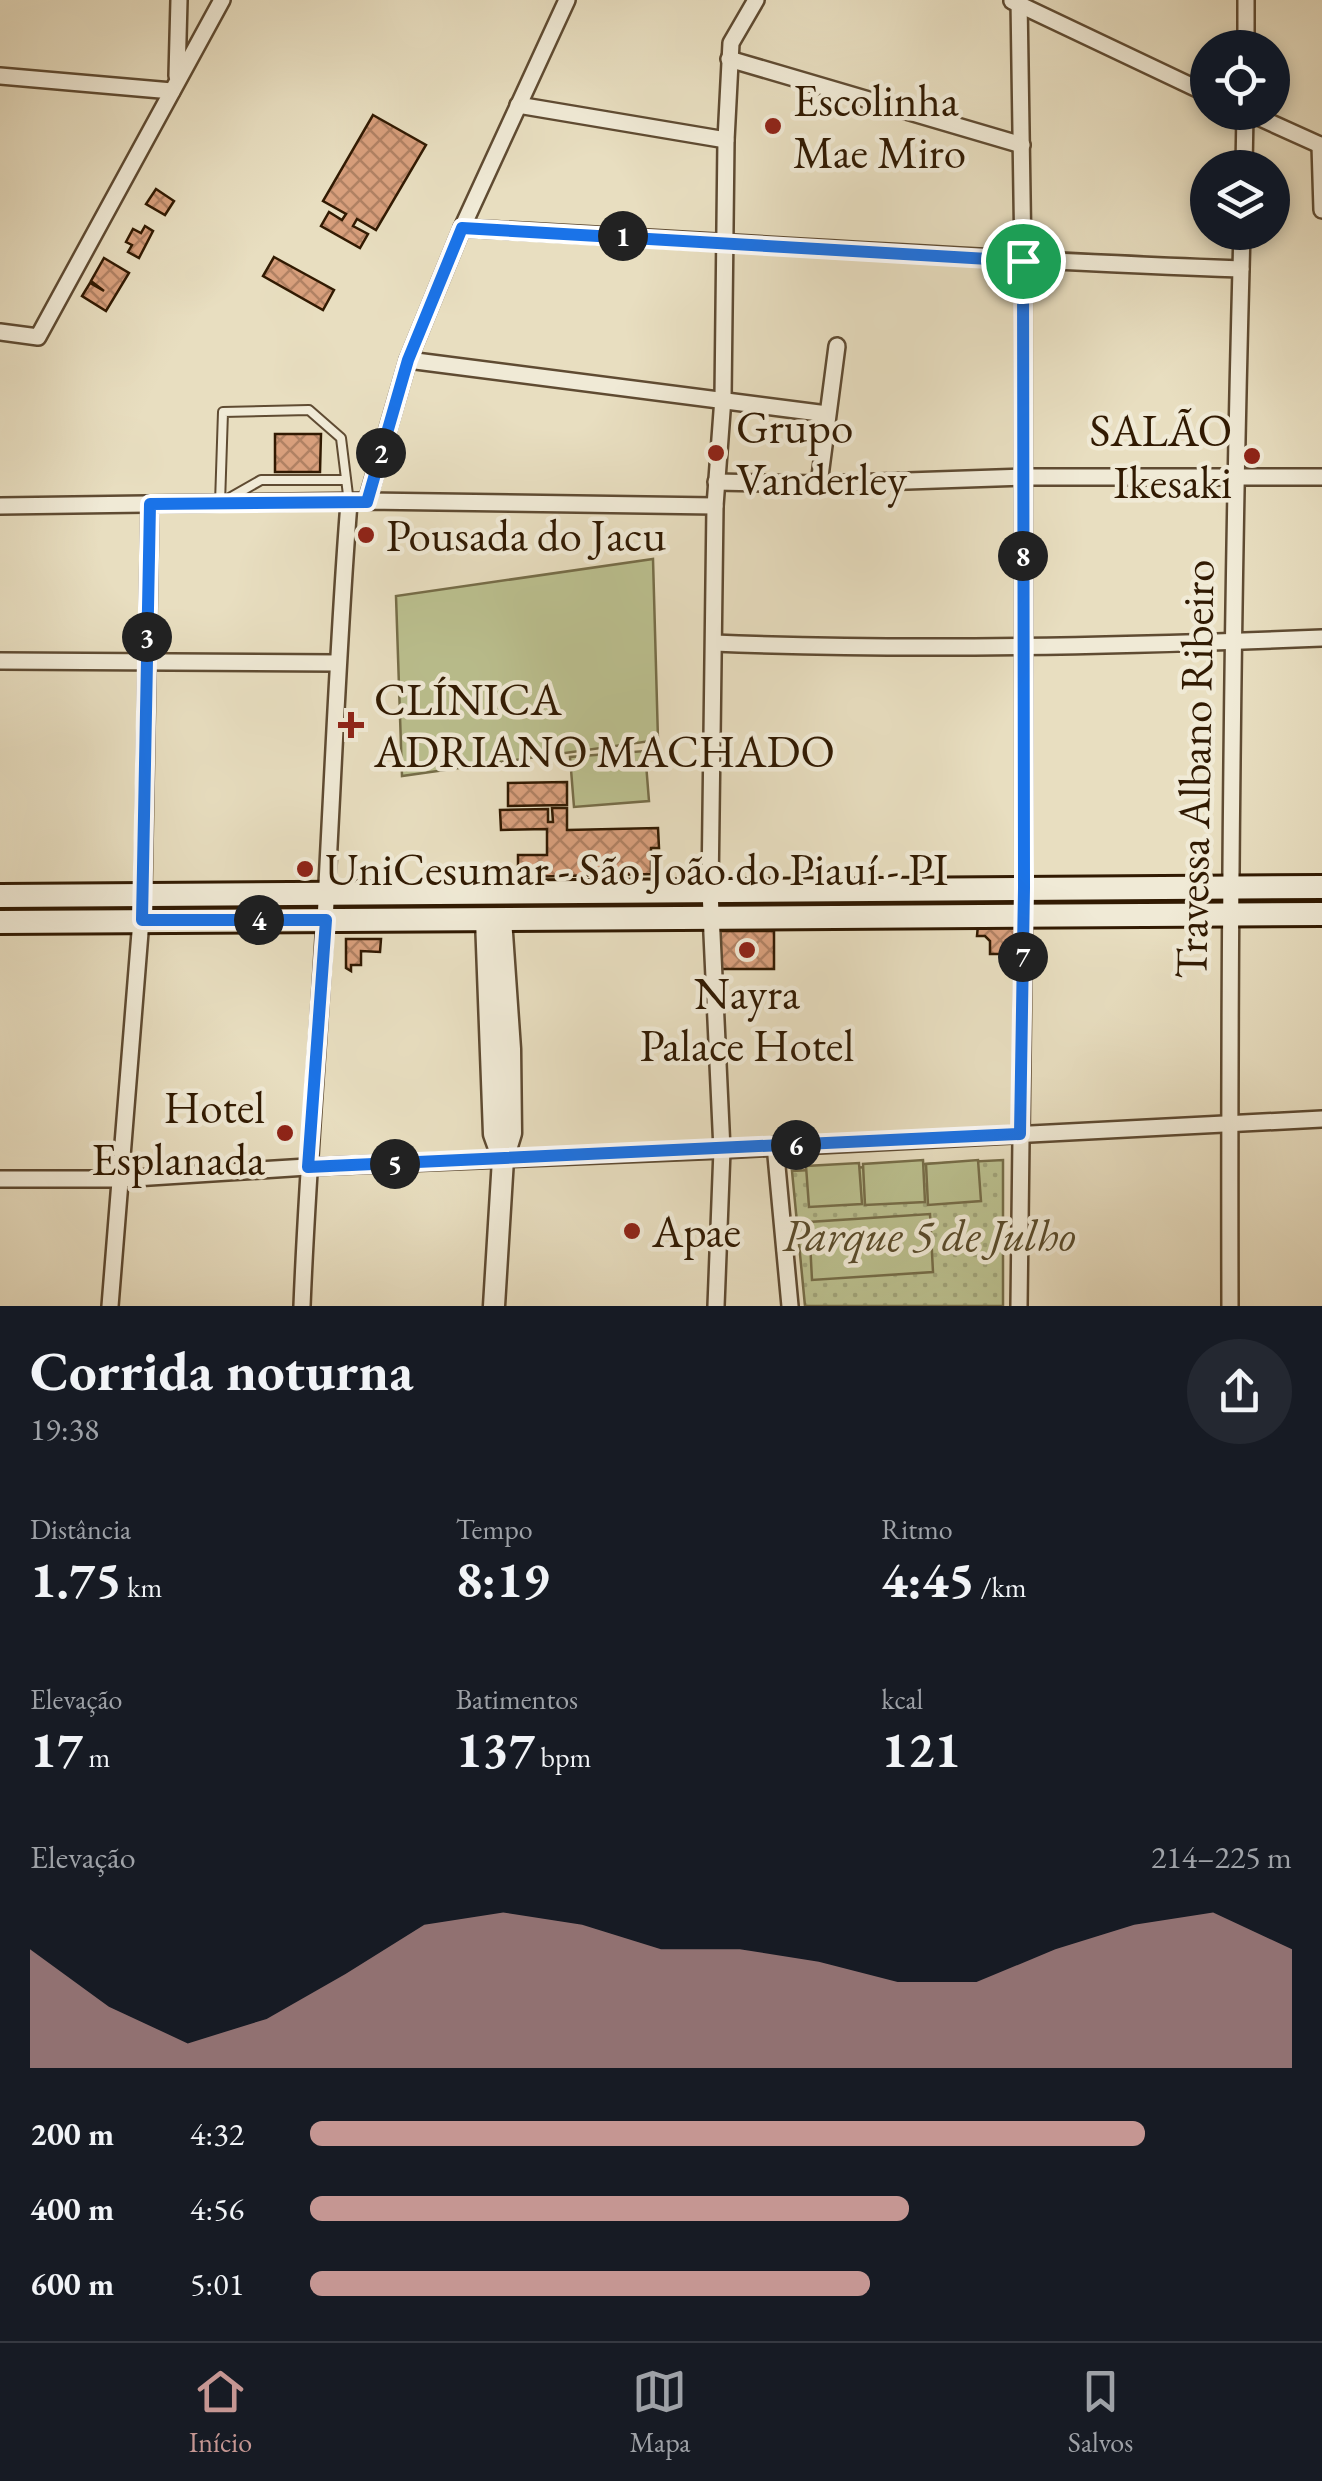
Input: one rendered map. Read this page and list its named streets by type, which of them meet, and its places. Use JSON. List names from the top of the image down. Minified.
{"streets":{"street":["Travessa Albano Ribeiro"]},"parks":["Parque 5 de Julho"],"places":{"other":["Escolinha Mae Miro","Grupo Vanderley","SALÃO Ikesaki","Pousada do Jacu","UniCesumar - São João do Piauí - PI","Nayra Palace Hotel","Hotel Esplanada","Apae"],"health":["CLÍNICA ADRIANO MACHADO"]},"page":{"pins":["1","2","8","3","4","7","6","5"],"heading":["Corrida noturna","19:38"],"stats":[["Distância","1.75 km"],["Tempo","8:19"],["Ritmo","4:45 /km"],["Elevação","17 m"],["Batimentos","137 bpm"],["kcal","121"]],"chart":["Elevação","214–225 m"],"list":[{"name":"200 m","note":"4:32"},{"name":"400 m","note":"4:56"},{"name":"600 m","note":"5:01"}],"tabs":["Início","Mapa","Salvos"]}}
